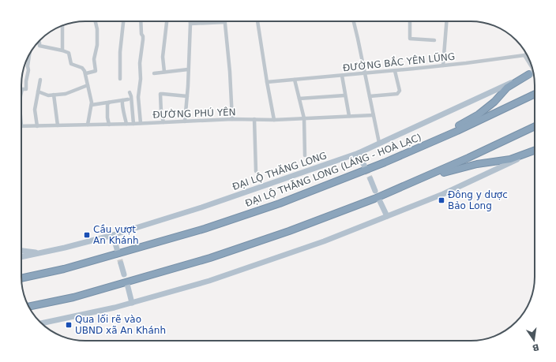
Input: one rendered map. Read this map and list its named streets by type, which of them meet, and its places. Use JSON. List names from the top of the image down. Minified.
{"streets":{"highway":["ĐẠI LỘ THĂNG LONG (LÁNG - HOÀ LẠC)"],"main road":["ĐẠI LỘ THĂNG LONG"],"street":["ĐƯỜNG BẮC YÊN LŨNG","ĐƯỜNG PHÚ YÊN"]},"places":{"transit":["Đông y dược Bảo Long","Cầu vượt An Khánh","Qua lối rẽ vào UBND xã An Khánh"]},"north":"bottom"}
